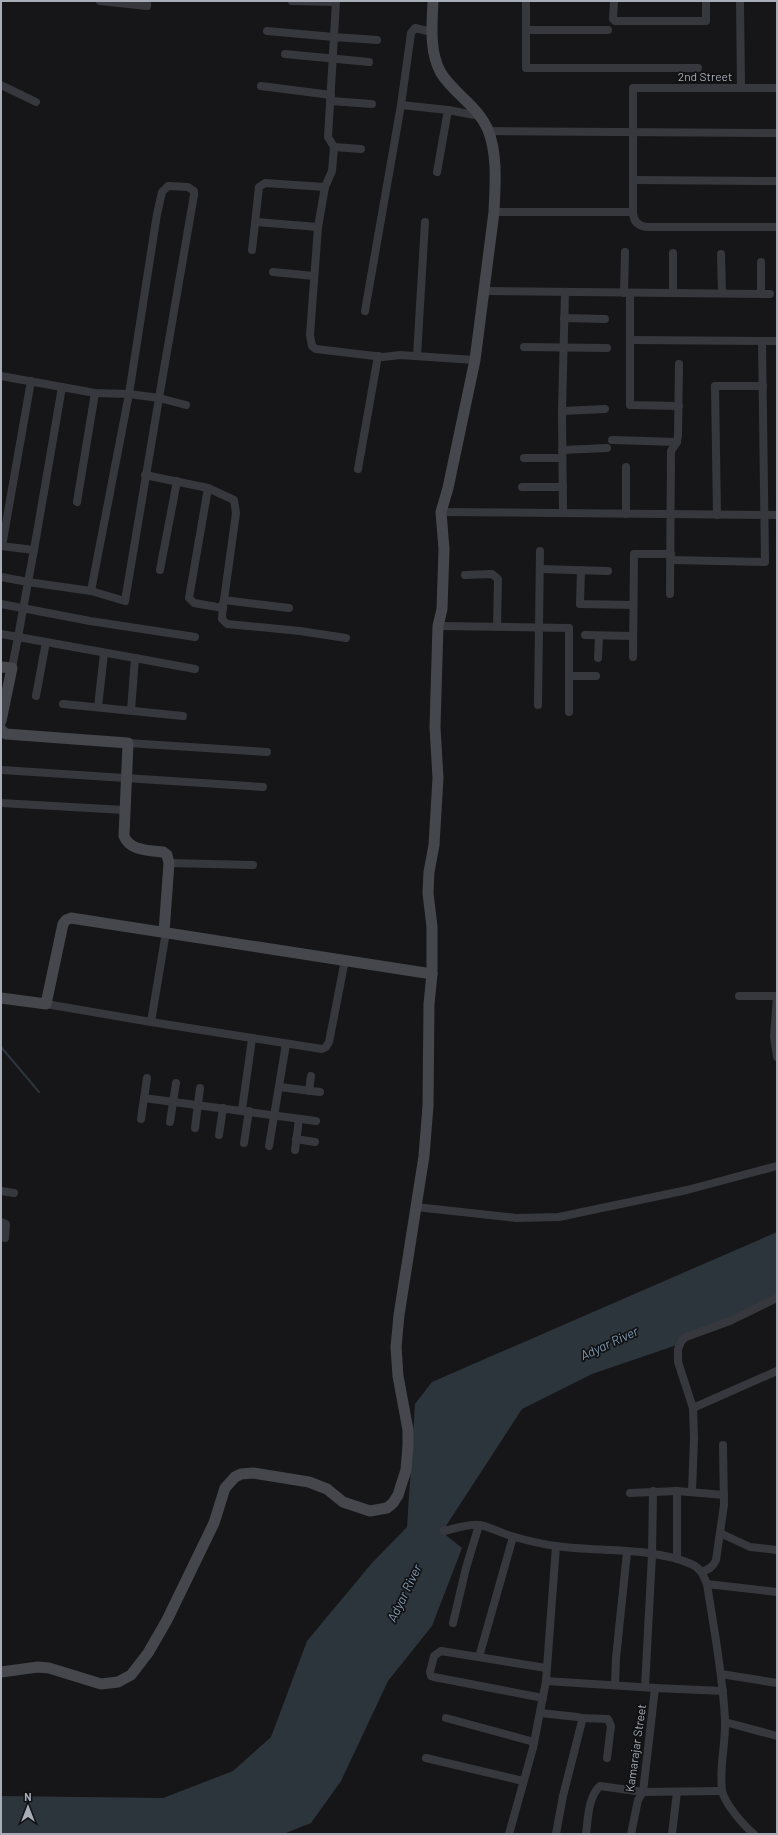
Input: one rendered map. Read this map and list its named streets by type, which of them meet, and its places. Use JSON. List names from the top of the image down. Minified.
{"streets":{"street":["2nd Street","Kamarajar Street"]},"water":["Adyar River"],"north":"top"}
